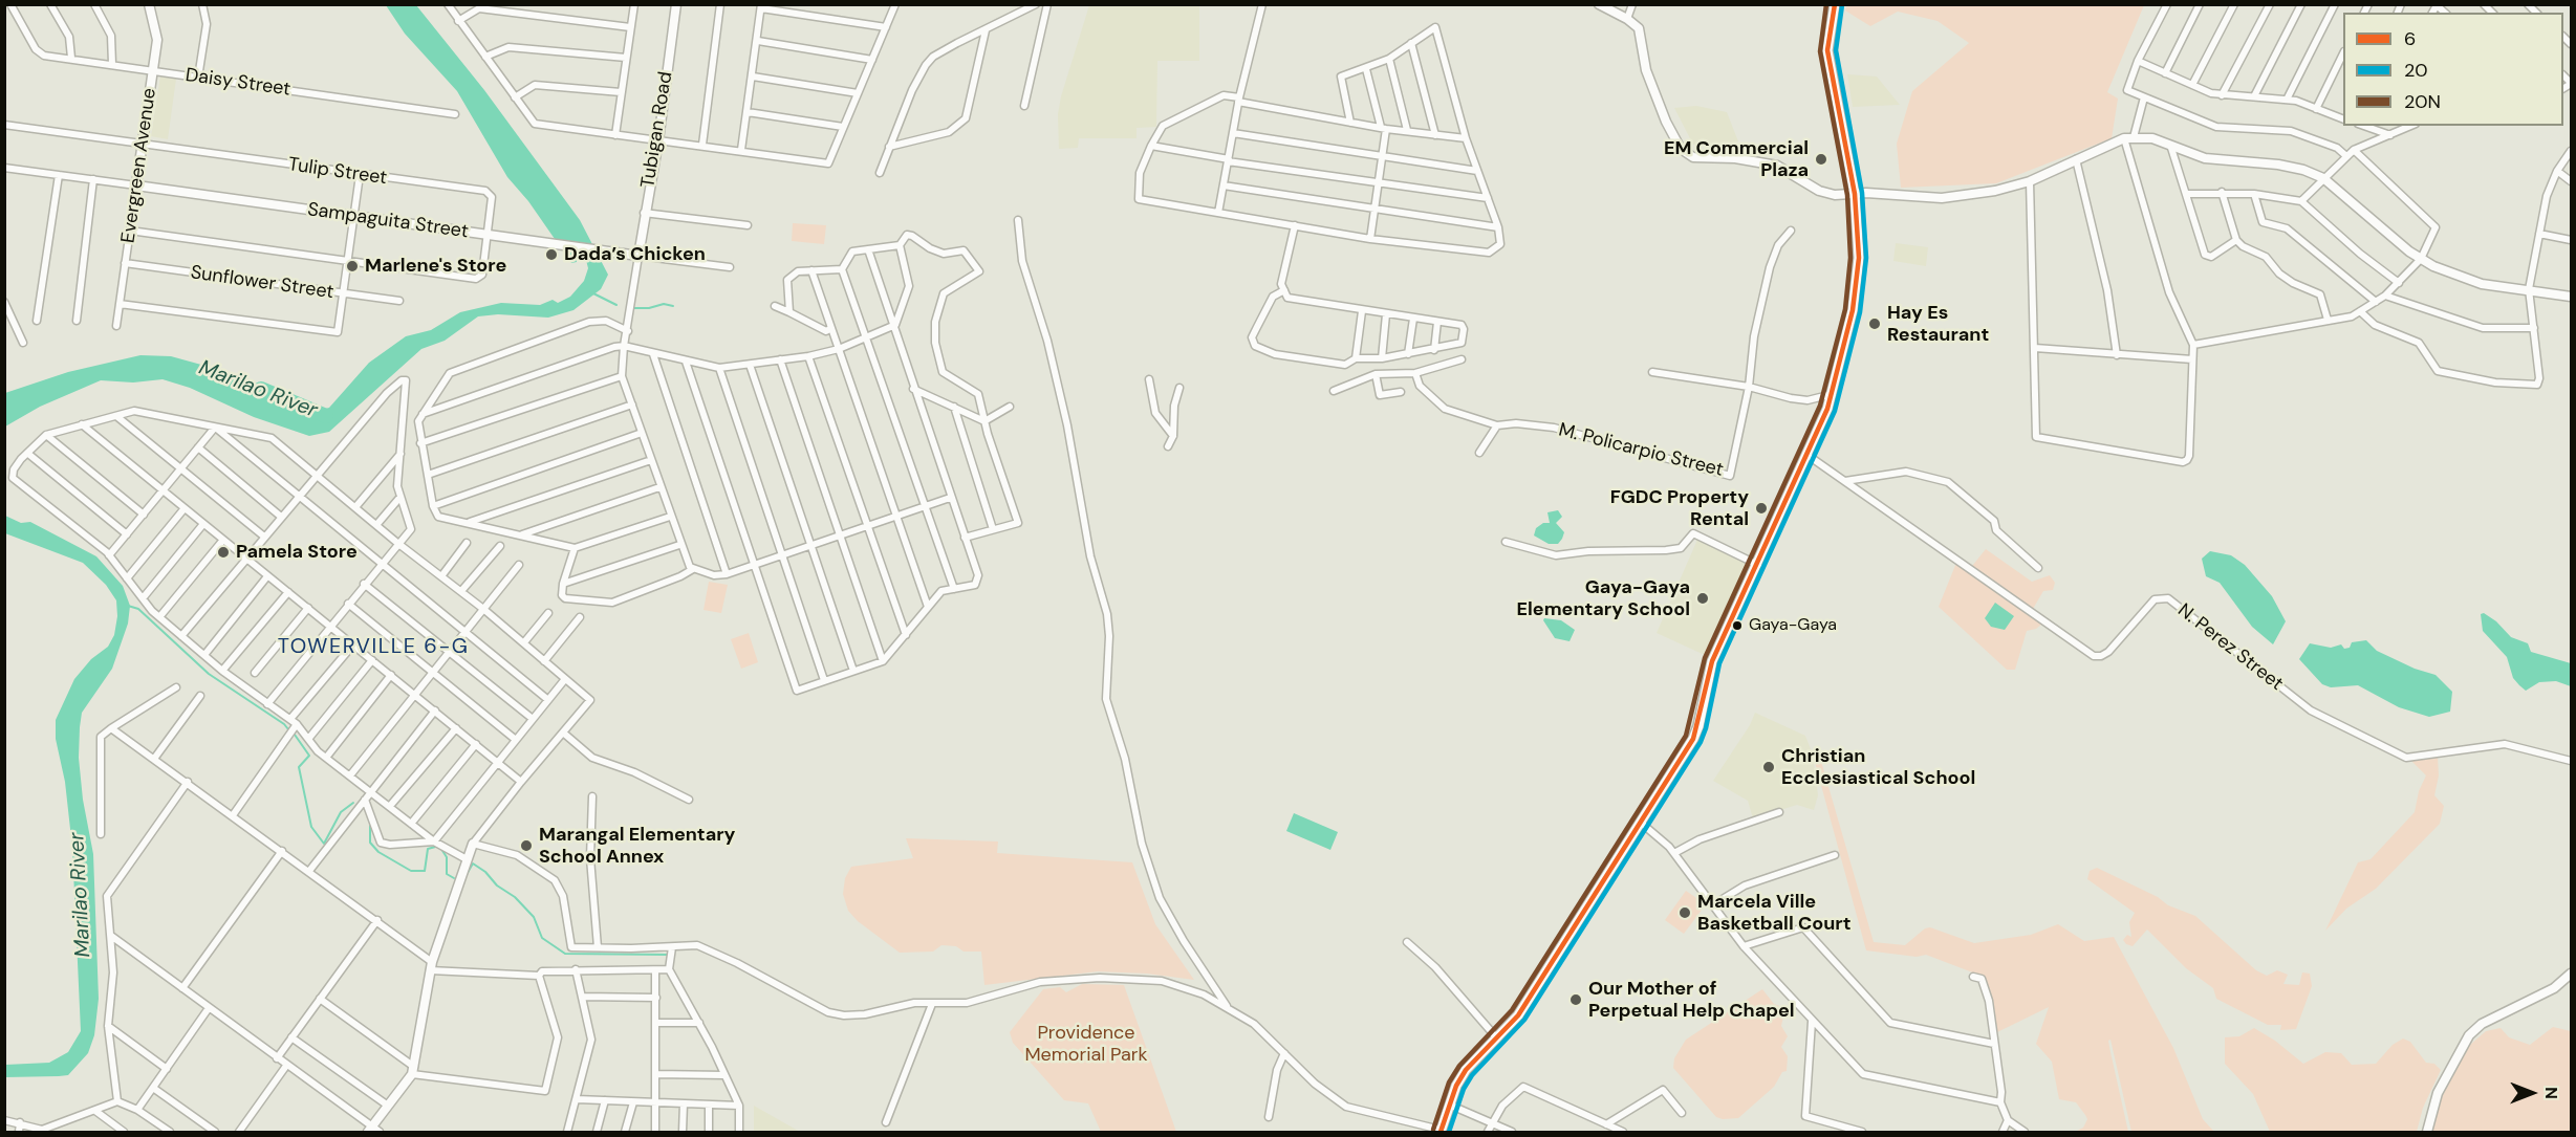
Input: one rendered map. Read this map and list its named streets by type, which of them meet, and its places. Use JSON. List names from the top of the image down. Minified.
{"streets":{"street":["Daisy Street","Tubigan Road","Evergreen Avenue","Tulip Street","Sampaguita Street","Sunflower Street","M. Policarpio Street","N. Perez Street"]},"crossings":[["Daisy Street","Evergreen Avenue"],["Tubigan Road","Sampaguita Street"],["Evergreen Avenue","Tulip Street"],["Evergreen Avenue","Sampaguita Street"],["Evergreen Avenue","Sunflower Street"],["Tulip Street","Sampaguita Street"]],"districts":["TOWERVILLE 6-G"],"water":["Marilao River"],"parks":["Providence Memorial Park"],"places":["EM Commercial Plaza","Dada’s Chicken","Marlene's Store","Hay Es Restaurant","FGDC Property Rental","Pamela Store","Gaya-Gaya Elementary School","Gaya-Gaya","Christian Ecclesiastical School","Marangal Elementary School Annex","Marcela Ville Basketball Court","Our Mother of Perpetual Help Chapel"],"lines":["transit line 6","transit line 20N","transit line 20"],"legend":["6","20","20N"],"north":"right"}
